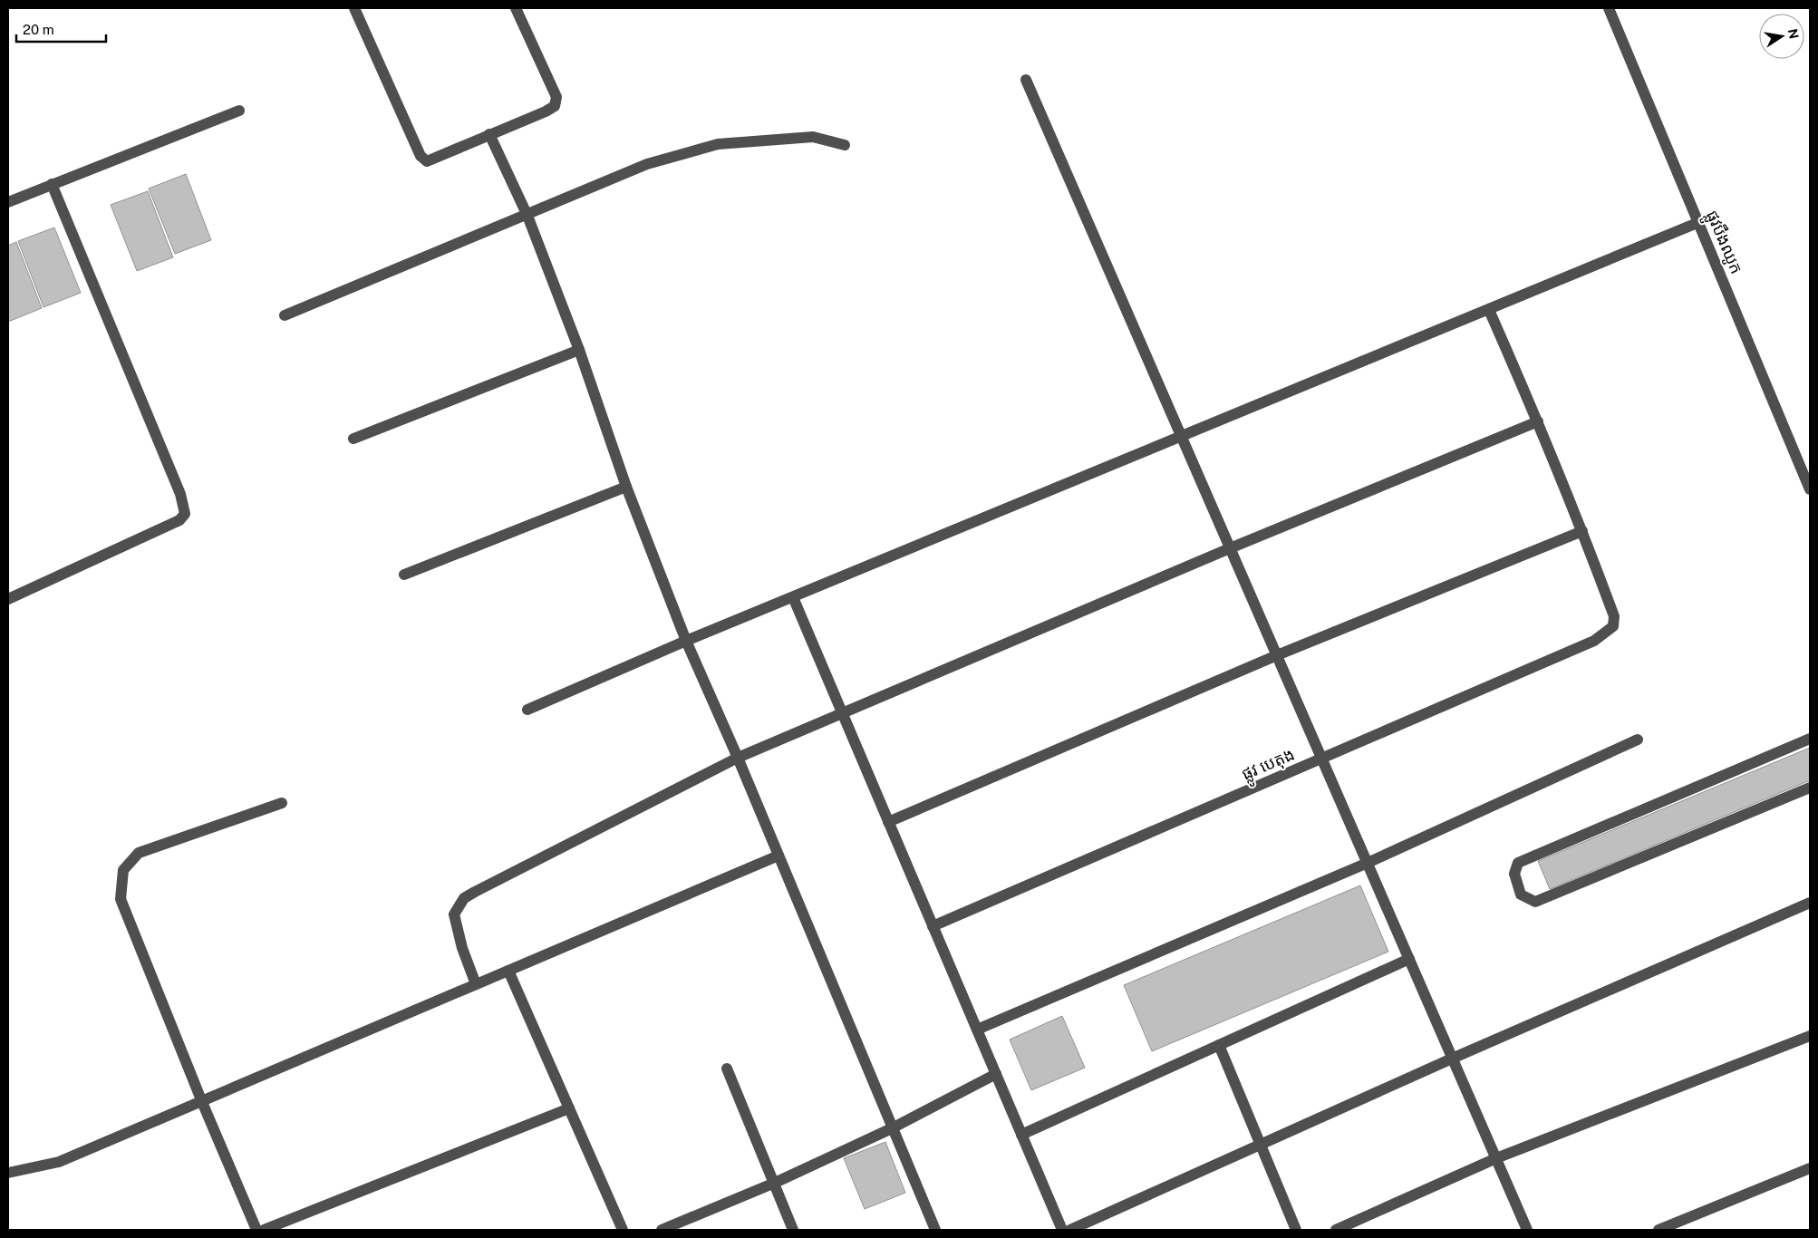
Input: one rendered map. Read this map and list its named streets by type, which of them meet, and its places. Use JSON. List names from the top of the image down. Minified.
{"streets":{"street":["ផ្លូវបឹងឈូក","ផ្លូវ បេតុង"]},"scale_bar":"20 m","north":"right"}
